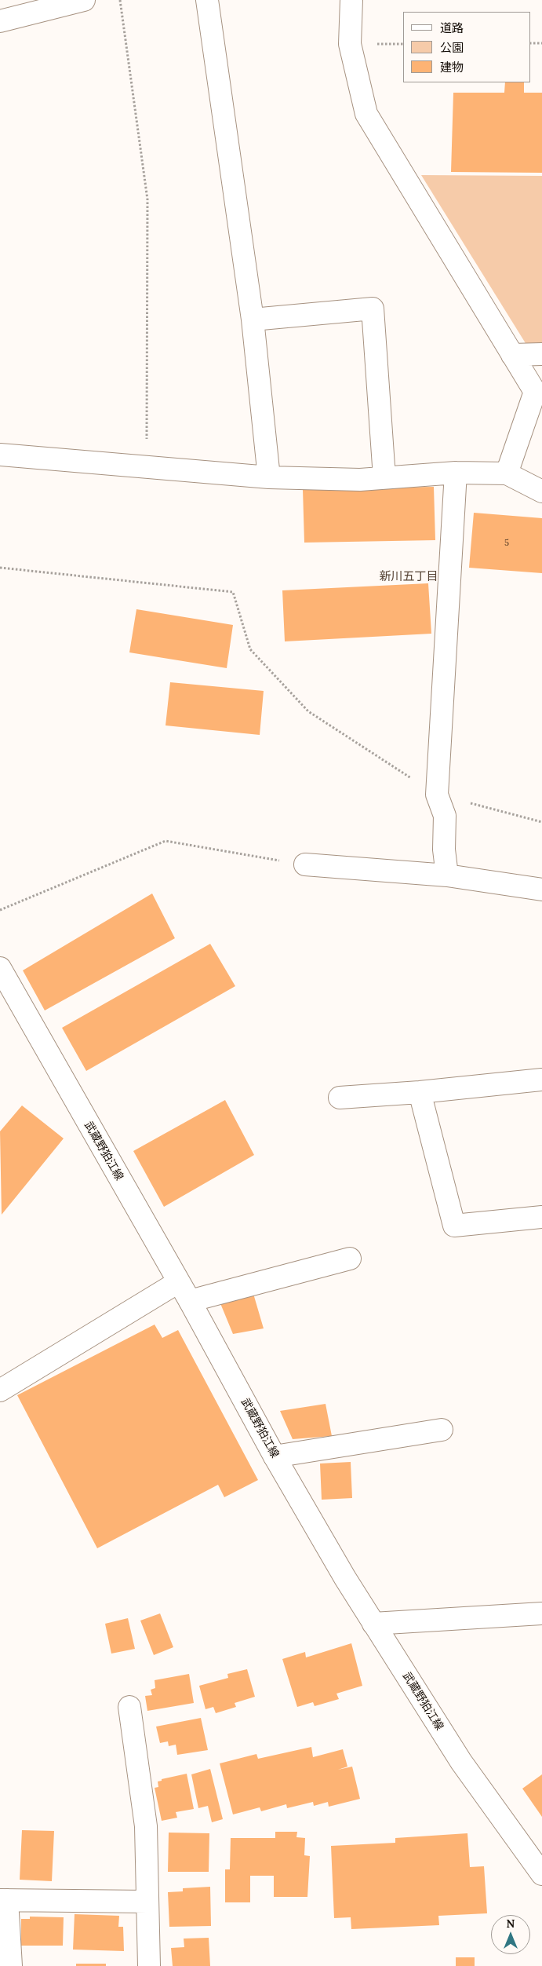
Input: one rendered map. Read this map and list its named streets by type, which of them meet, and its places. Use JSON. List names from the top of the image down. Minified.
{"streets":{"street":["武蔵野狛江線"]},"districts":["新川五丁目"],"house_numbers":["5"],"legend":["道路","公園","建物"],"north":"top"}
